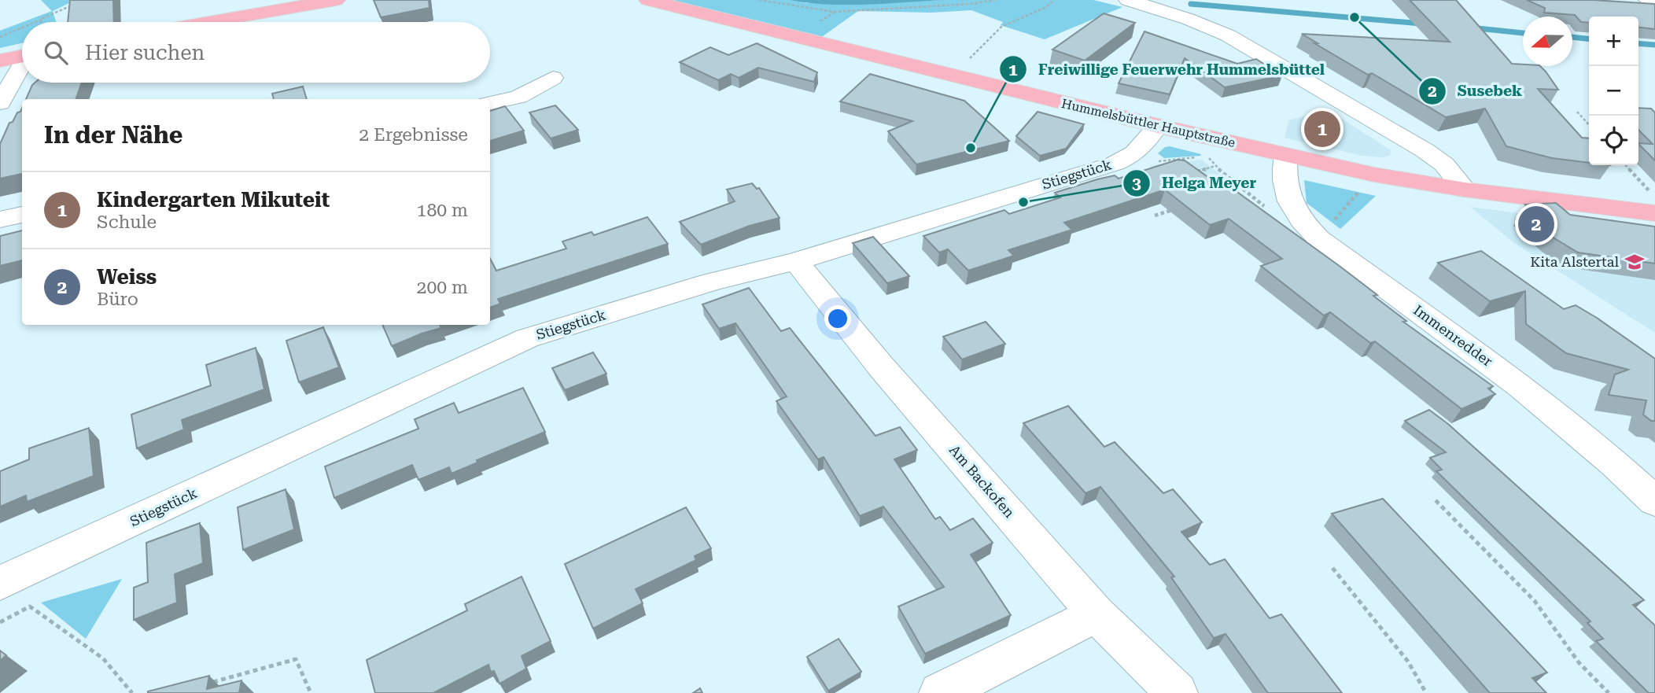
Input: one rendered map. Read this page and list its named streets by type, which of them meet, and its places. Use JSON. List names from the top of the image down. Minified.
{"streets":{"main road":["Hummelsbüttler Hauptstraße"],"street":["Stiegstück","Immenredder","Am Backofen"]},"crossings":[["Hummelsbüttler Hauptstraße","Stiegstück"],["Hummelsbüttler Hauptstraße","Immenredder"],["Stiegstück","Am Backofen"]],"places":{"other":["Susebek","Freiwillige Feuerwehr Hummelsbüttel","Helga Meyer"],"school or university":["Kita Alstertal"]},"north":"left","page":{"map_buttons":["+","−"],"search":"Hier suchen","heading":["In der Nähe","2 Ergebnisse"],"pins":["1","2"],"list":[{"mark":"1","name":"Kindergarten Mikuteit","note":"Schule","value":"180 m"},{"mark":"2","name":"Weiss","note":"Büro","value":"200 m"}]}}
